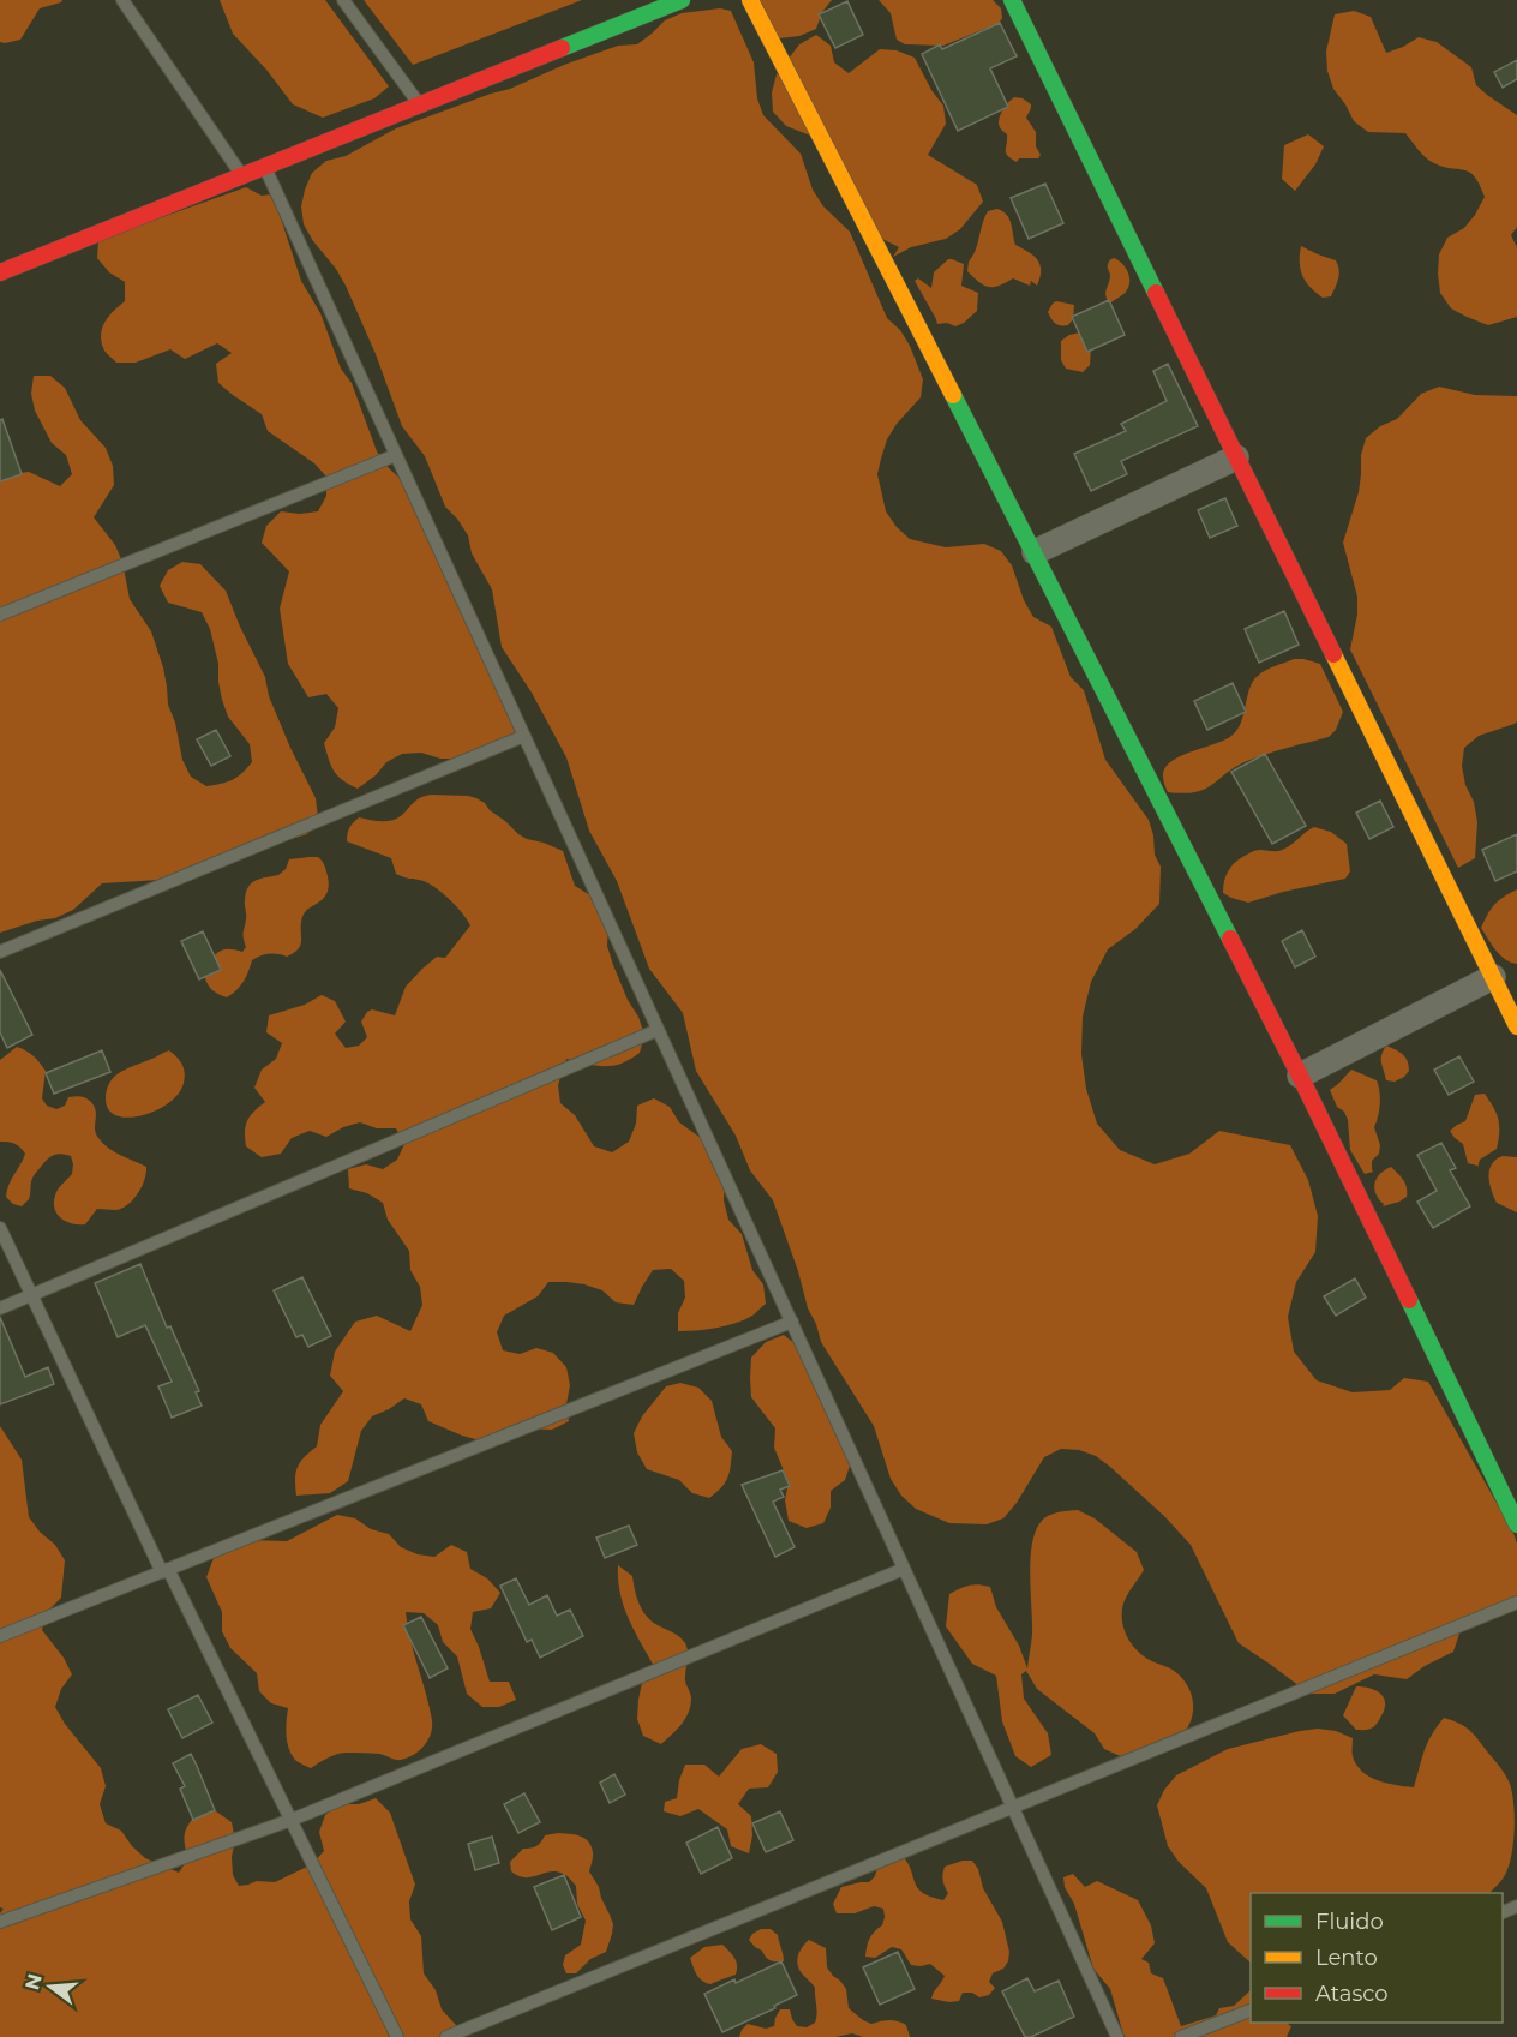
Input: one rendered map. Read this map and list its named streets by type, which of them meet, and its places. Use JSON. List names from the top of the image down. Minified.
{"legend":["Fluido","Lento","Atasco"],"north":"left"}
